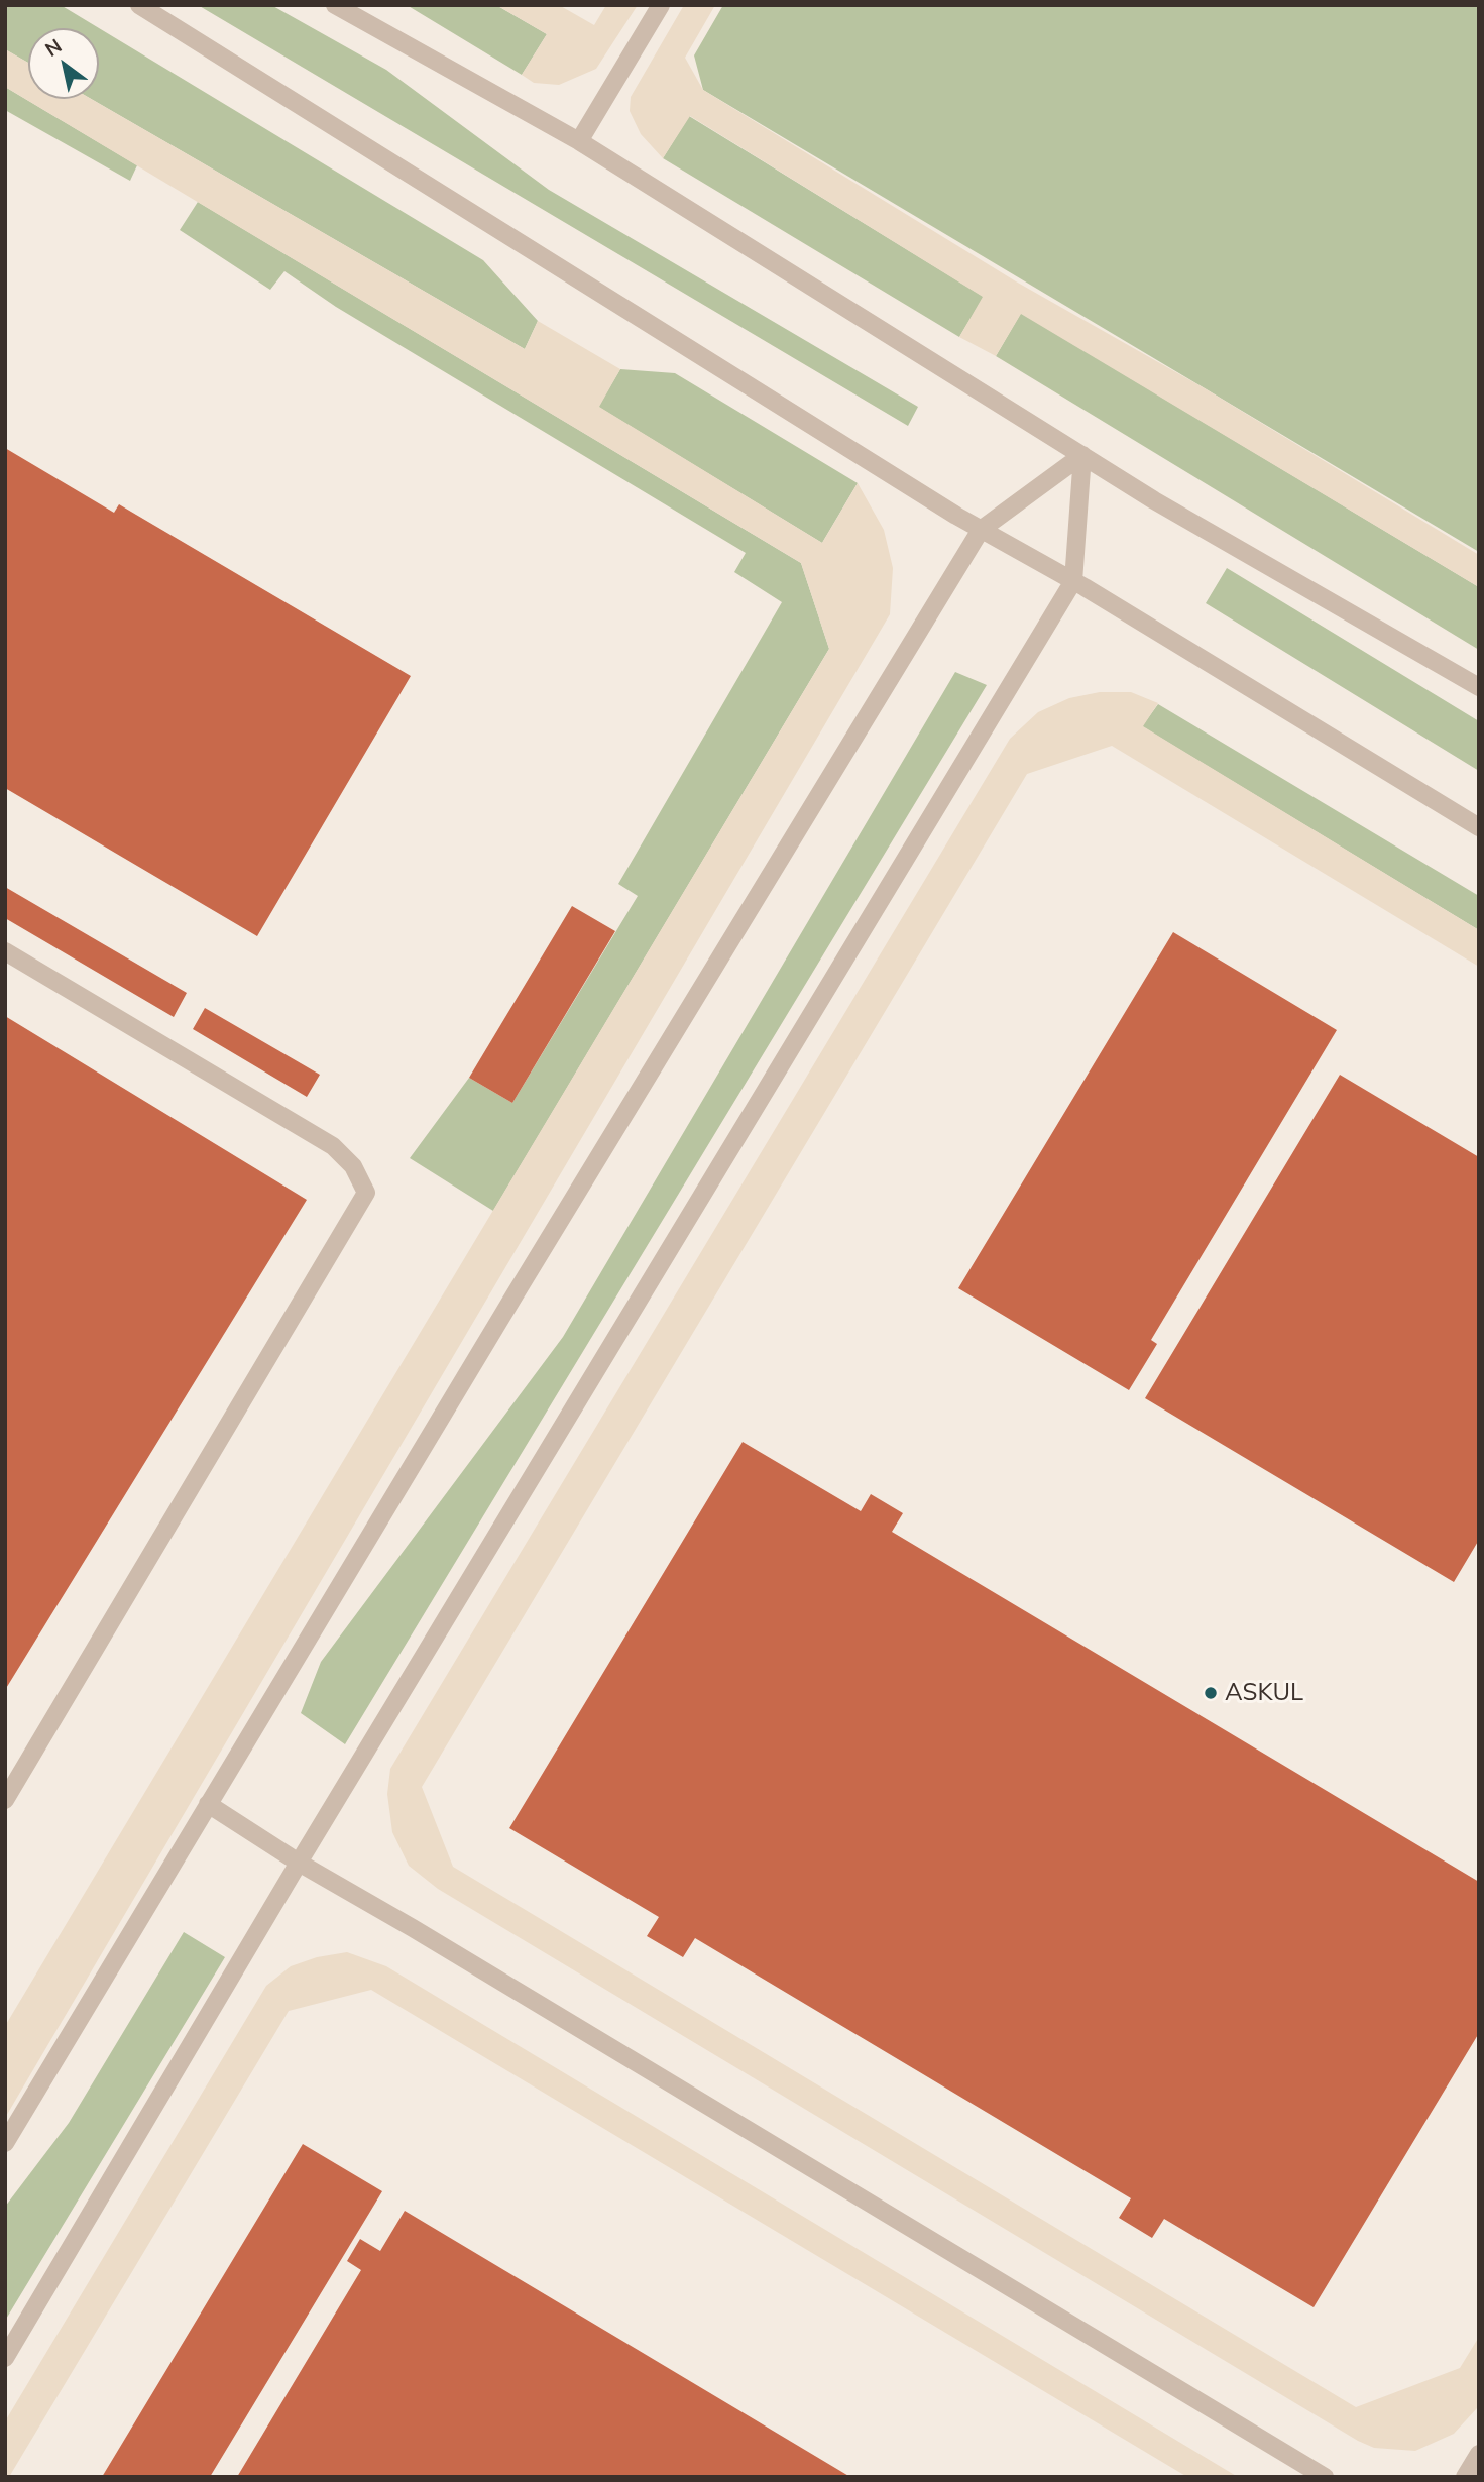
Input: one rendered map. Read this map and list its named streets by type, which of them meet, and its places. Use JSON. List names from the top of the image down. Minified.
{"places":["ASKUL"],"north":"top left"}
